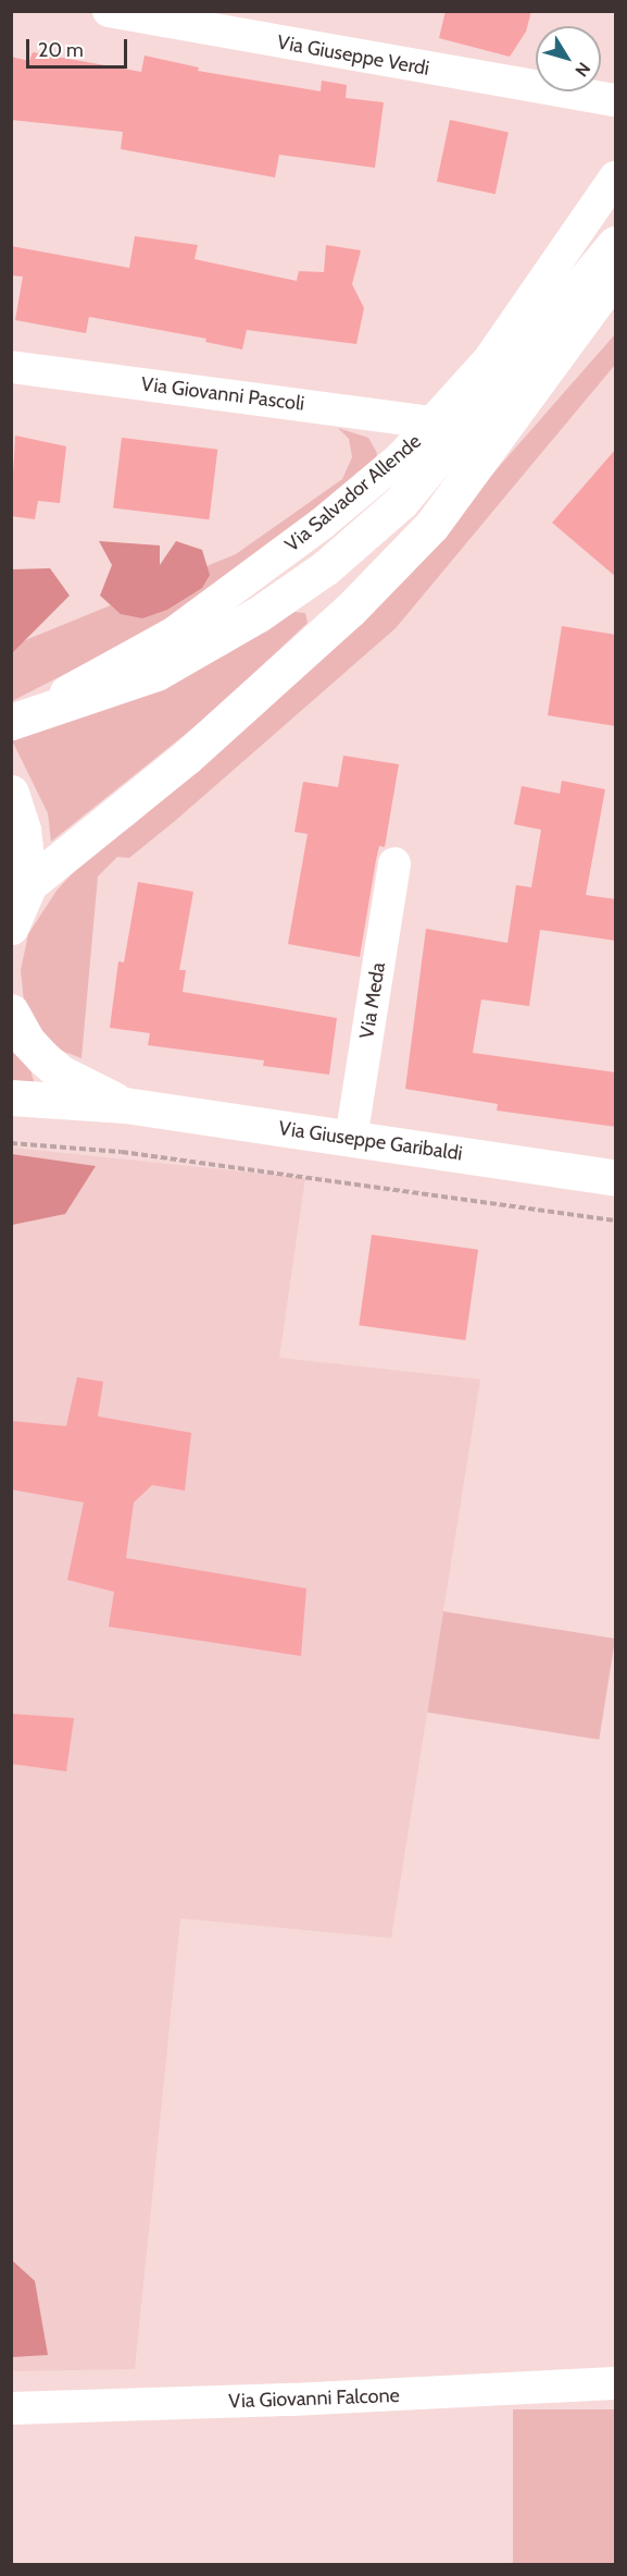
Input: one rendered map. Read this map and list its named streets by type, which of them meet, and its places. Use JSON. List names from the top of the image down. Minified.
{"streets":{"main road":["Via Giuseppe Garibaldi"],"street":["Via Giuseppe Verdi","Via Giovanni Pascoli","Via Salvador Allende","Via Meda","Via Giovanni Falcone"]},"crossings":[["Via Giovanni Pascoli","Via Salvador Allende"],["Via Meda","Via Giuseppe Garibaldi"]],"scale_bar":"20 m","north":"bottom right"}
